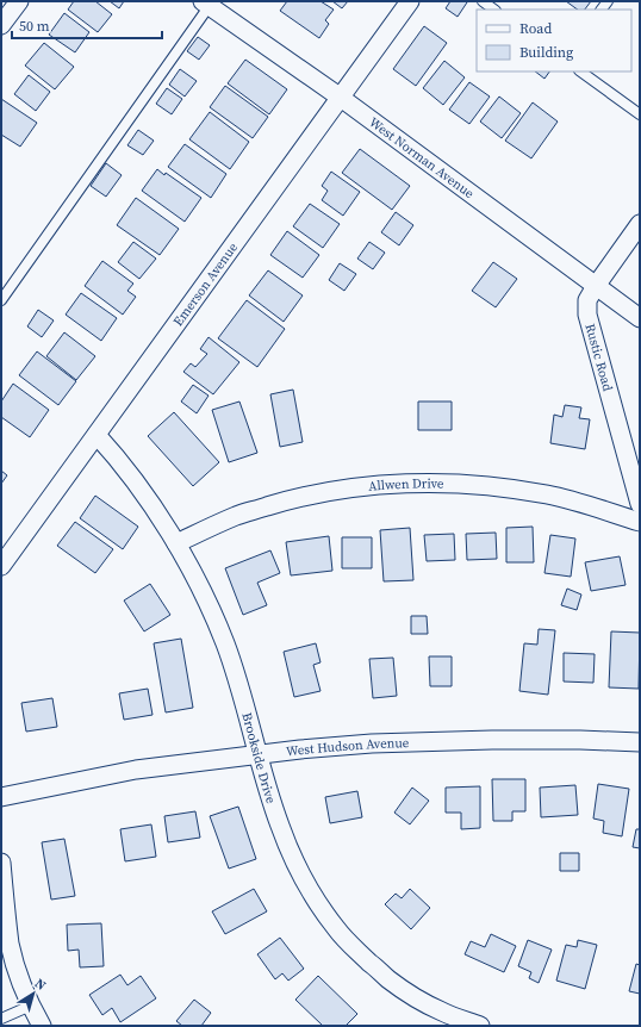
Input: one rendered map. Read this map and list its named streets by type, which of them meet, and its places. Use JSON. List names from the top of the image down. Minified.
{"streets":{"street":["West Norman Avenue","Emerson Avenue","Rustic Road","Allwen Drive","West Hudson Avenue","Brookside Drive"]},"crossings":[["West Norman Avenue","Emerson Avenue"],["West Norman Avenue","Rustic Road"],["Emerson Avenue","Brookside Drive"],["Allwen Drive","Brookside Drive"],["West Hudson Avenue","Brookside Drive"]],"legend":["Road","Building"],"scale_bar":"50 m","north":"top right"}
